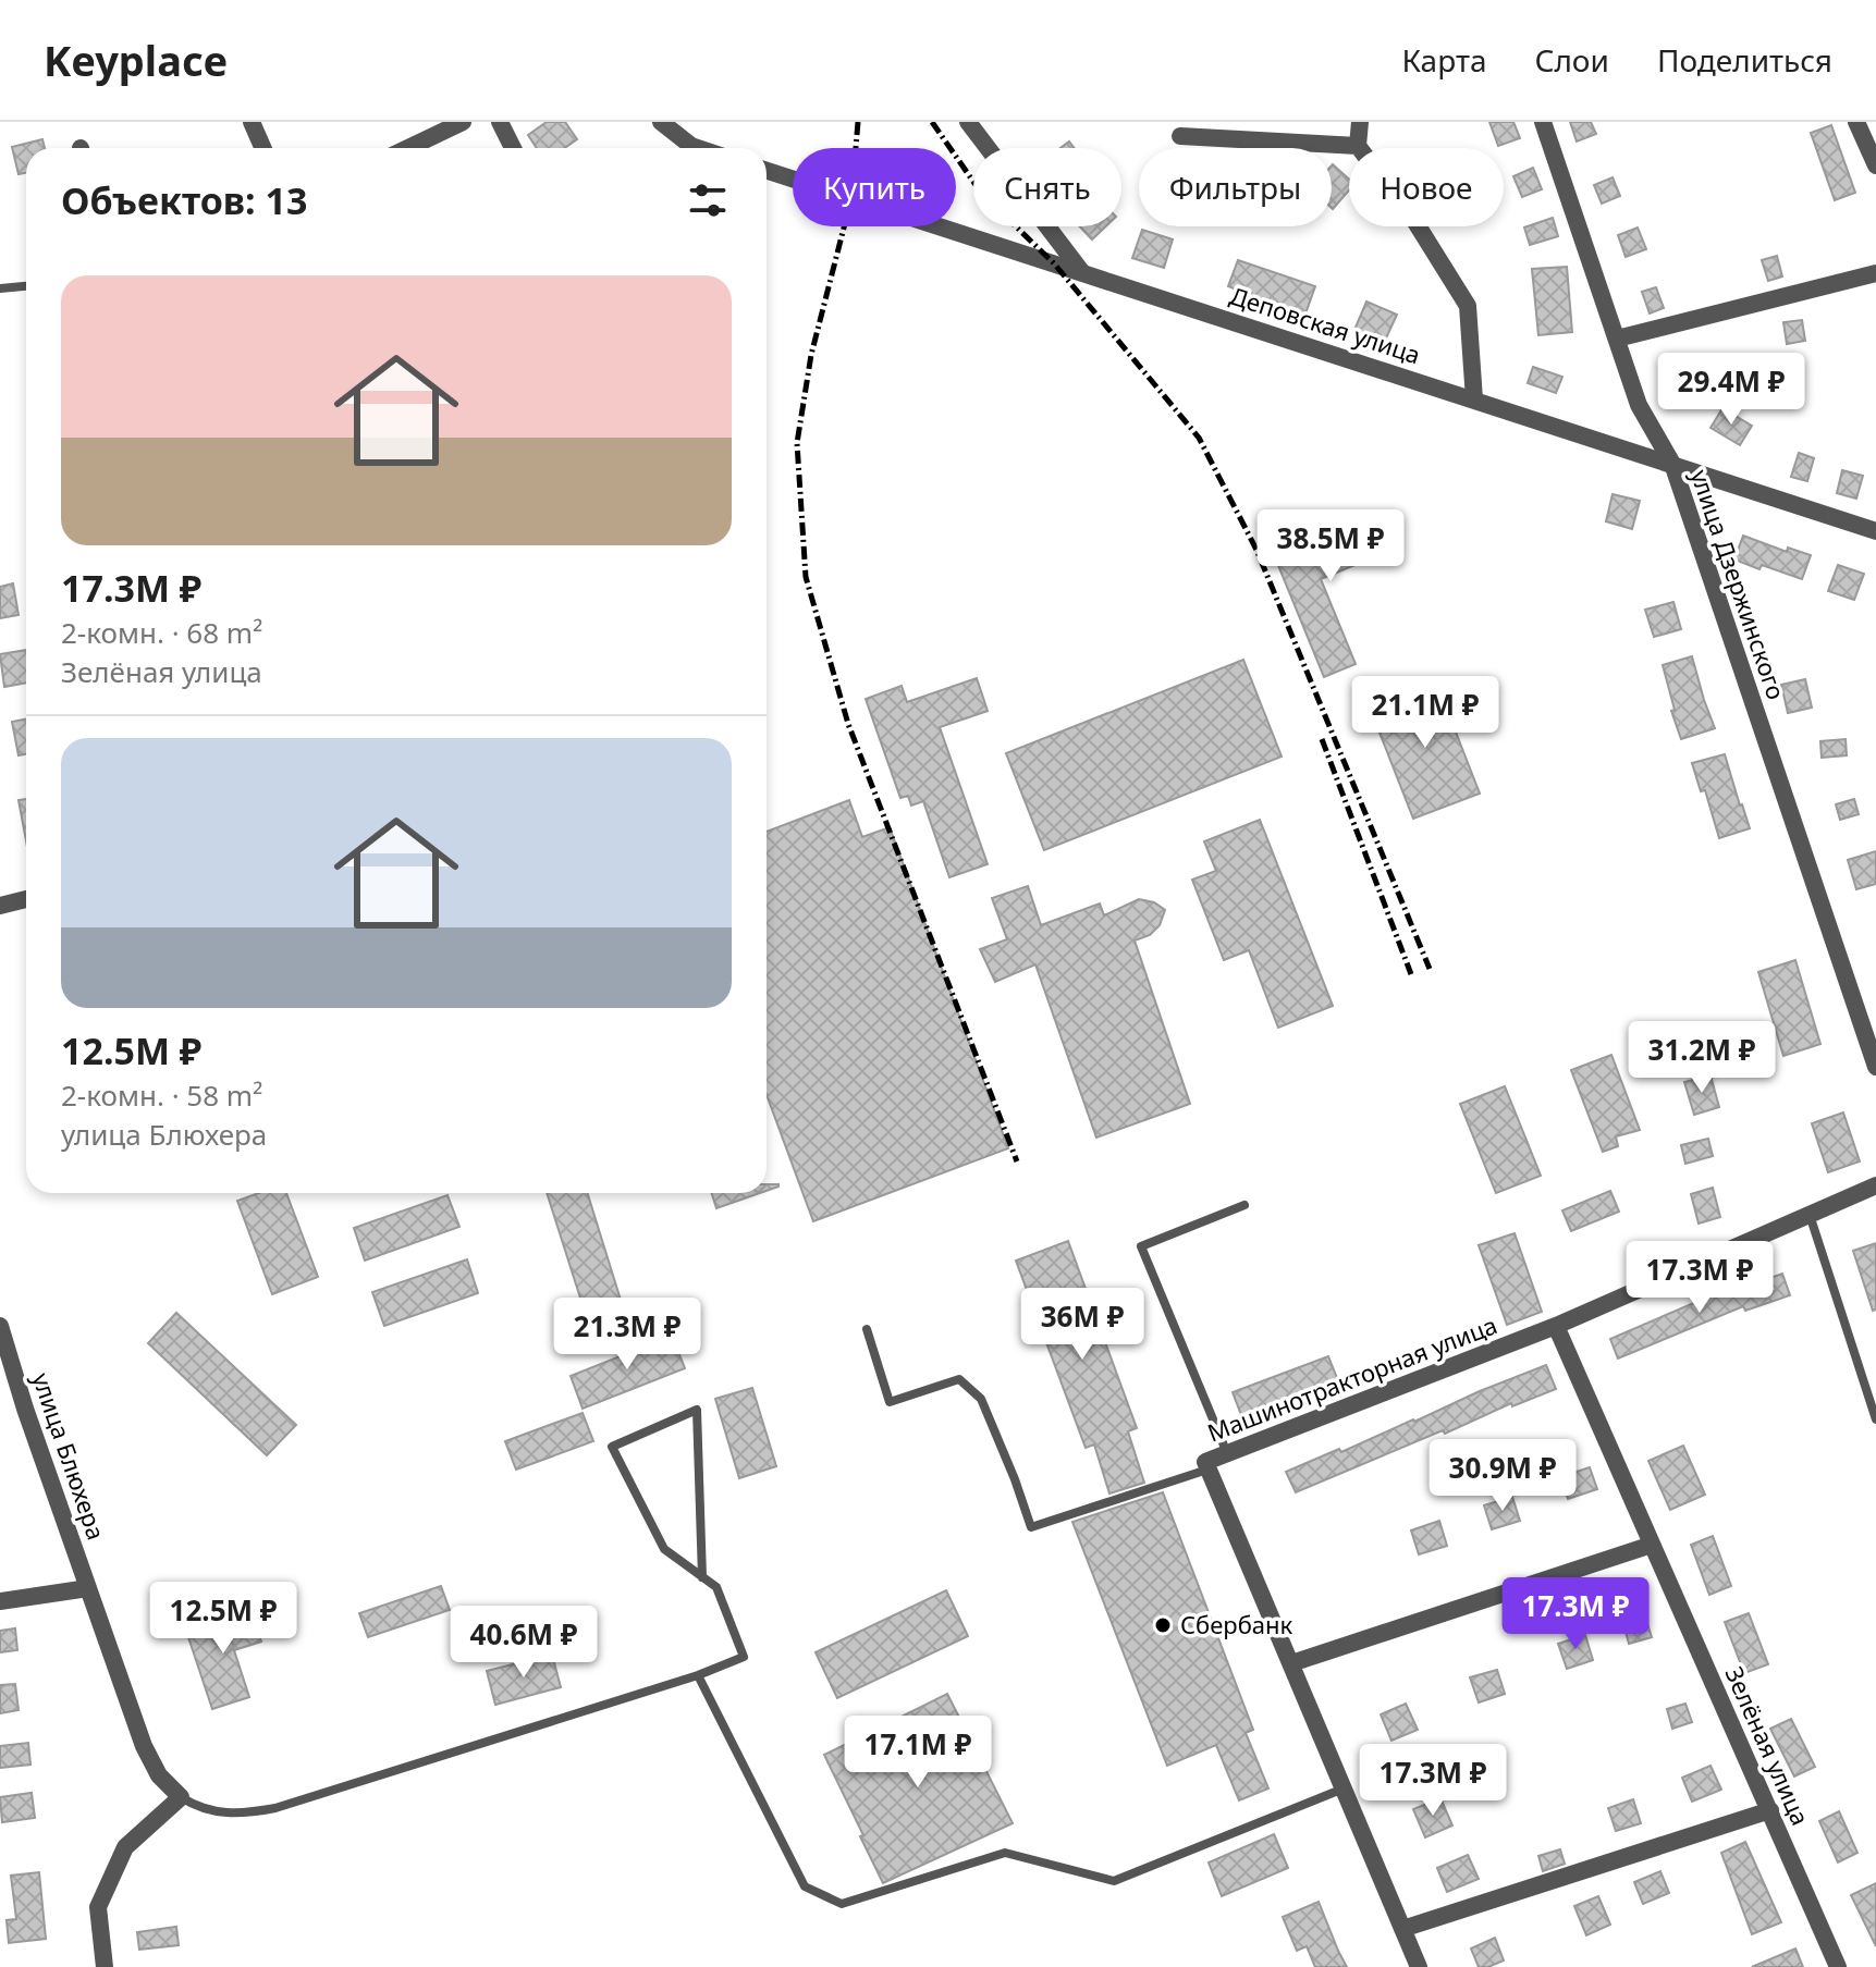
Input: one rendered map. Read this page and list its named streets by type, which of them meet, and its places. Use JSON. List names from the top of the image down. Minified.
{"streets":{"street":["Деповская улица","улица Дзержинского","Машинотракторная улица","улица Блюхера","Зелёная улица"]},"crossings":[["Деповская улица","улица Дзержинского"],["Машинотракторная улица","Зелёная улица"]],"places":["Сбербанк"],"page":{"header":"Keyplace","nav":["Карта","Слои","Поделиться"],"chip":["Купить","Снять","Фильтры","Новое"],"heading":"Объектов: 13","list":[{"name":"17.3M ₽","note":"2-комн. · 68 m² · Зелёная улица"},{"name":"12.5M ₽","note":"2-комн. · 58 m² · улица Блюхера"}],"price":["29.4M ₽","38.5M ₽","21.1M ₽","31.2M ₽","17.3M ₽","36M ₽","21.3M ₽","30.9M ₽","17.3M ₽","12.5M ₽","40.6M ₽","17.1M ₽","17.3M ₽"]}}
